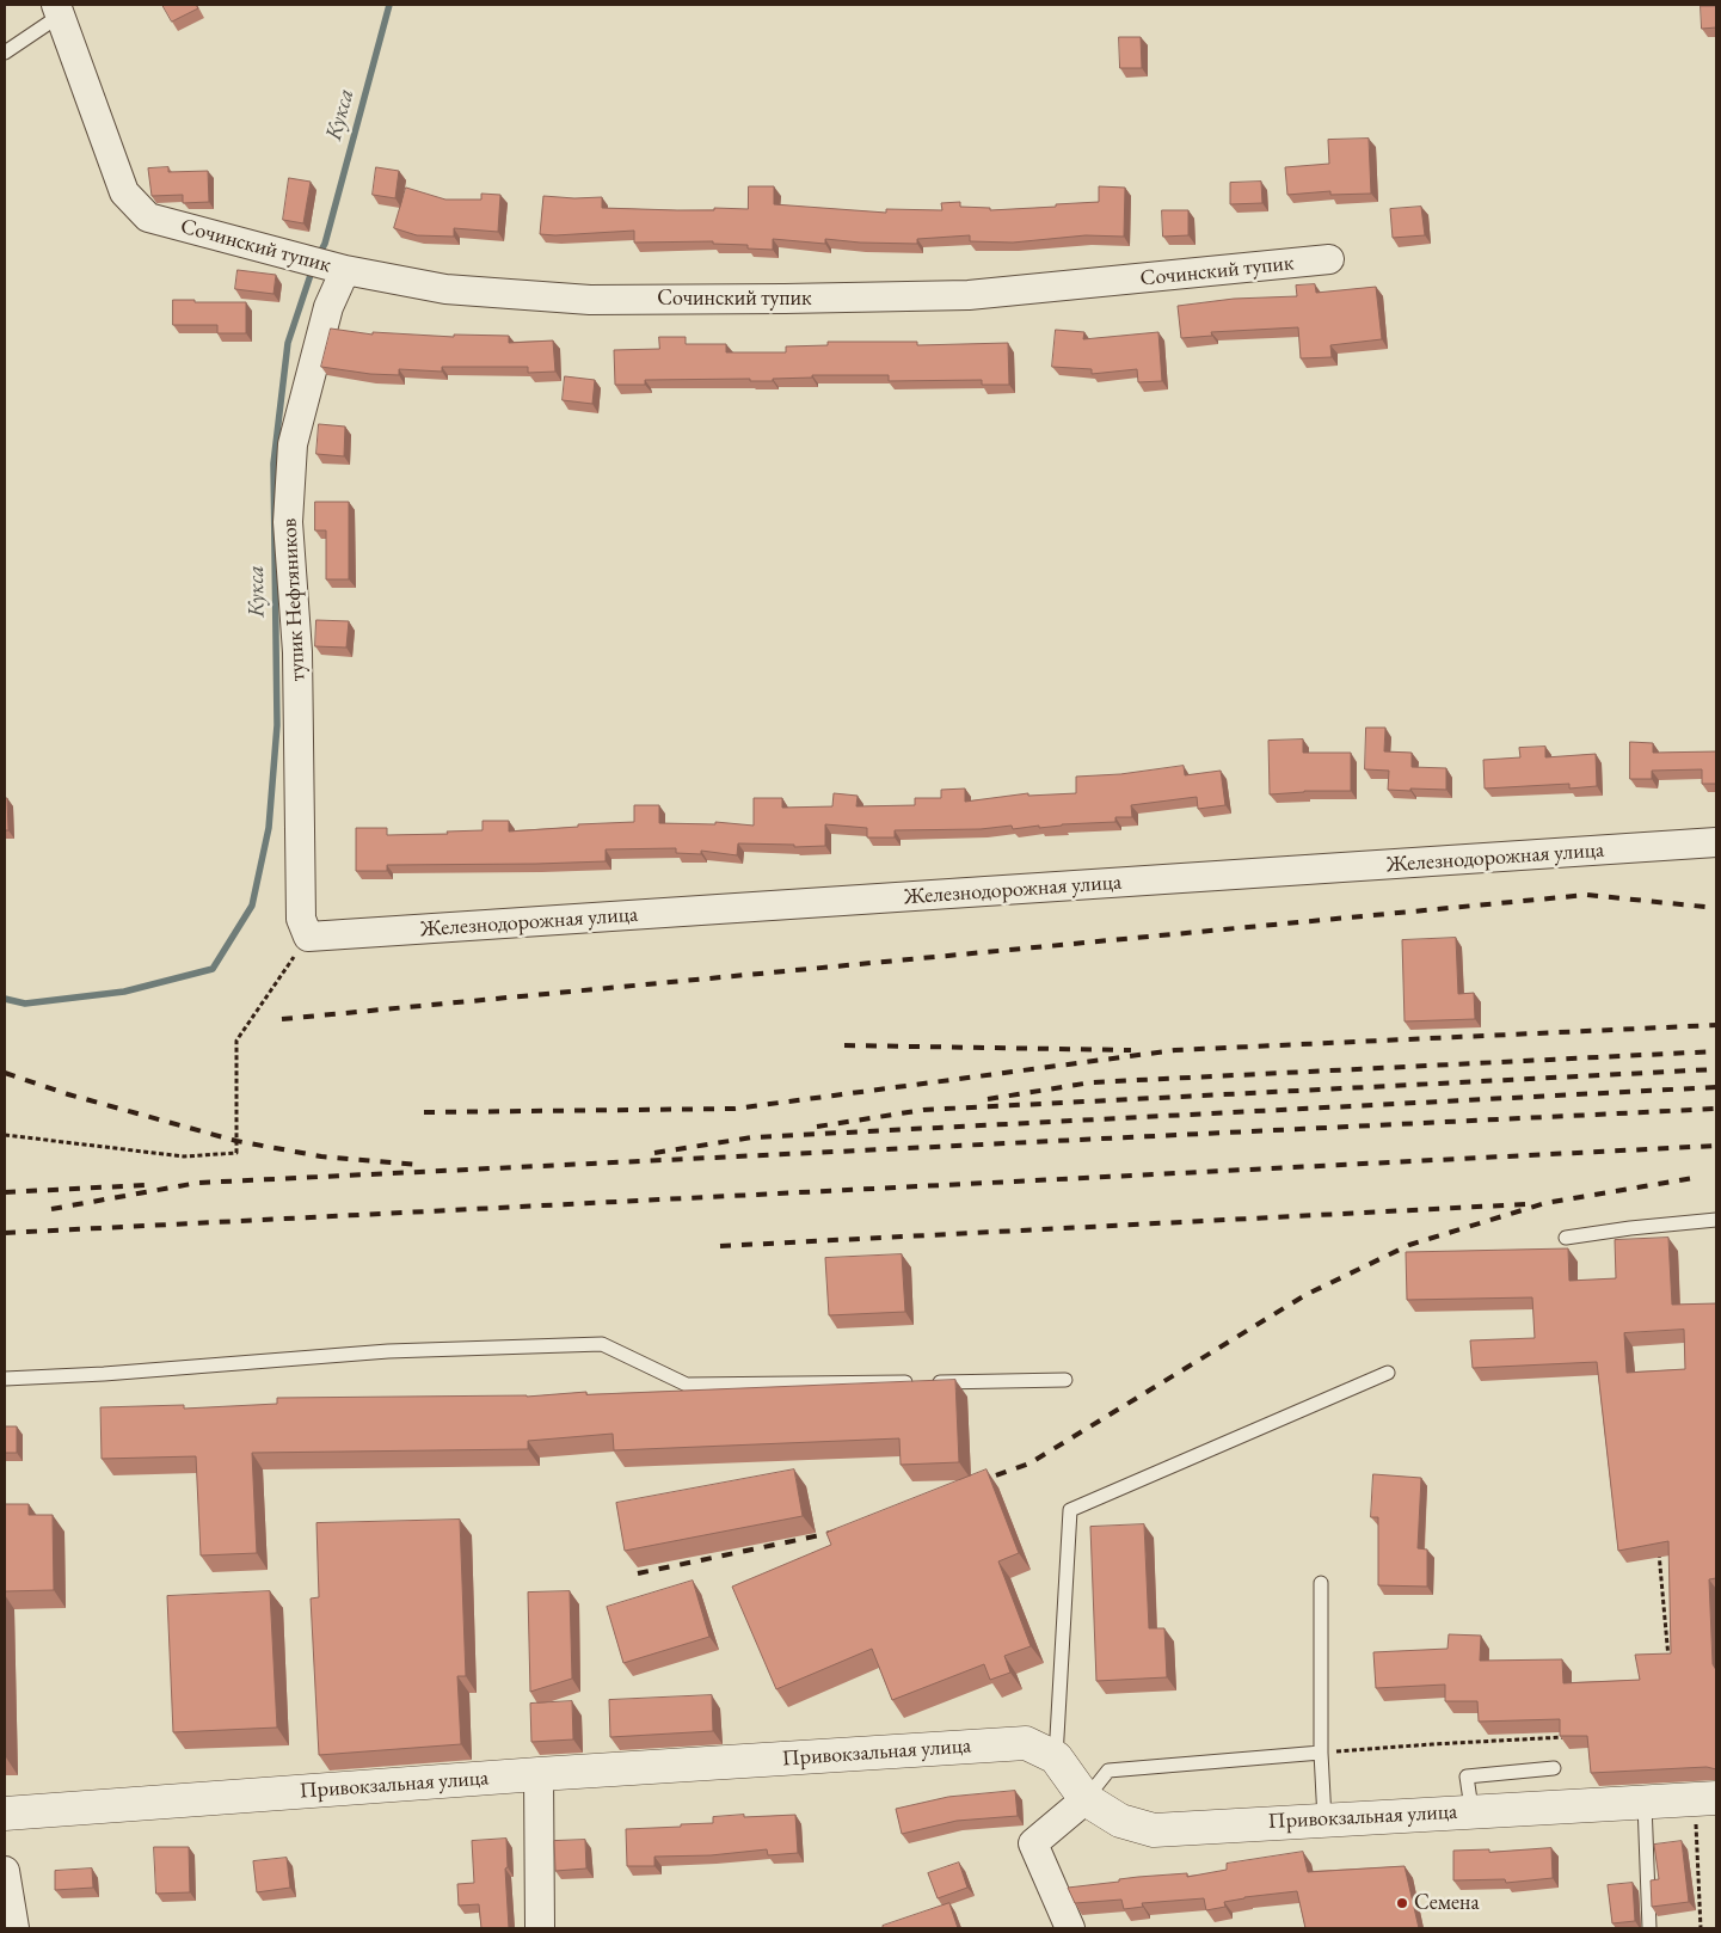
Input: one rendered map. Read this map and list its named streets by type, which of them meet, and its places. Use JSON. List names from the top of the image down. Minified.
{"streets":{"street":["Сочинский тупик","тупик Нефтяников","Железнодорожная улица","Привокзальная улица"]},"crossings":[["Сочинский тупик","тупик Нефтяников"],["тупик Нефтяников","Железнодорожная улица"]],"water":["Кукса"],"places":["Семена"]}
